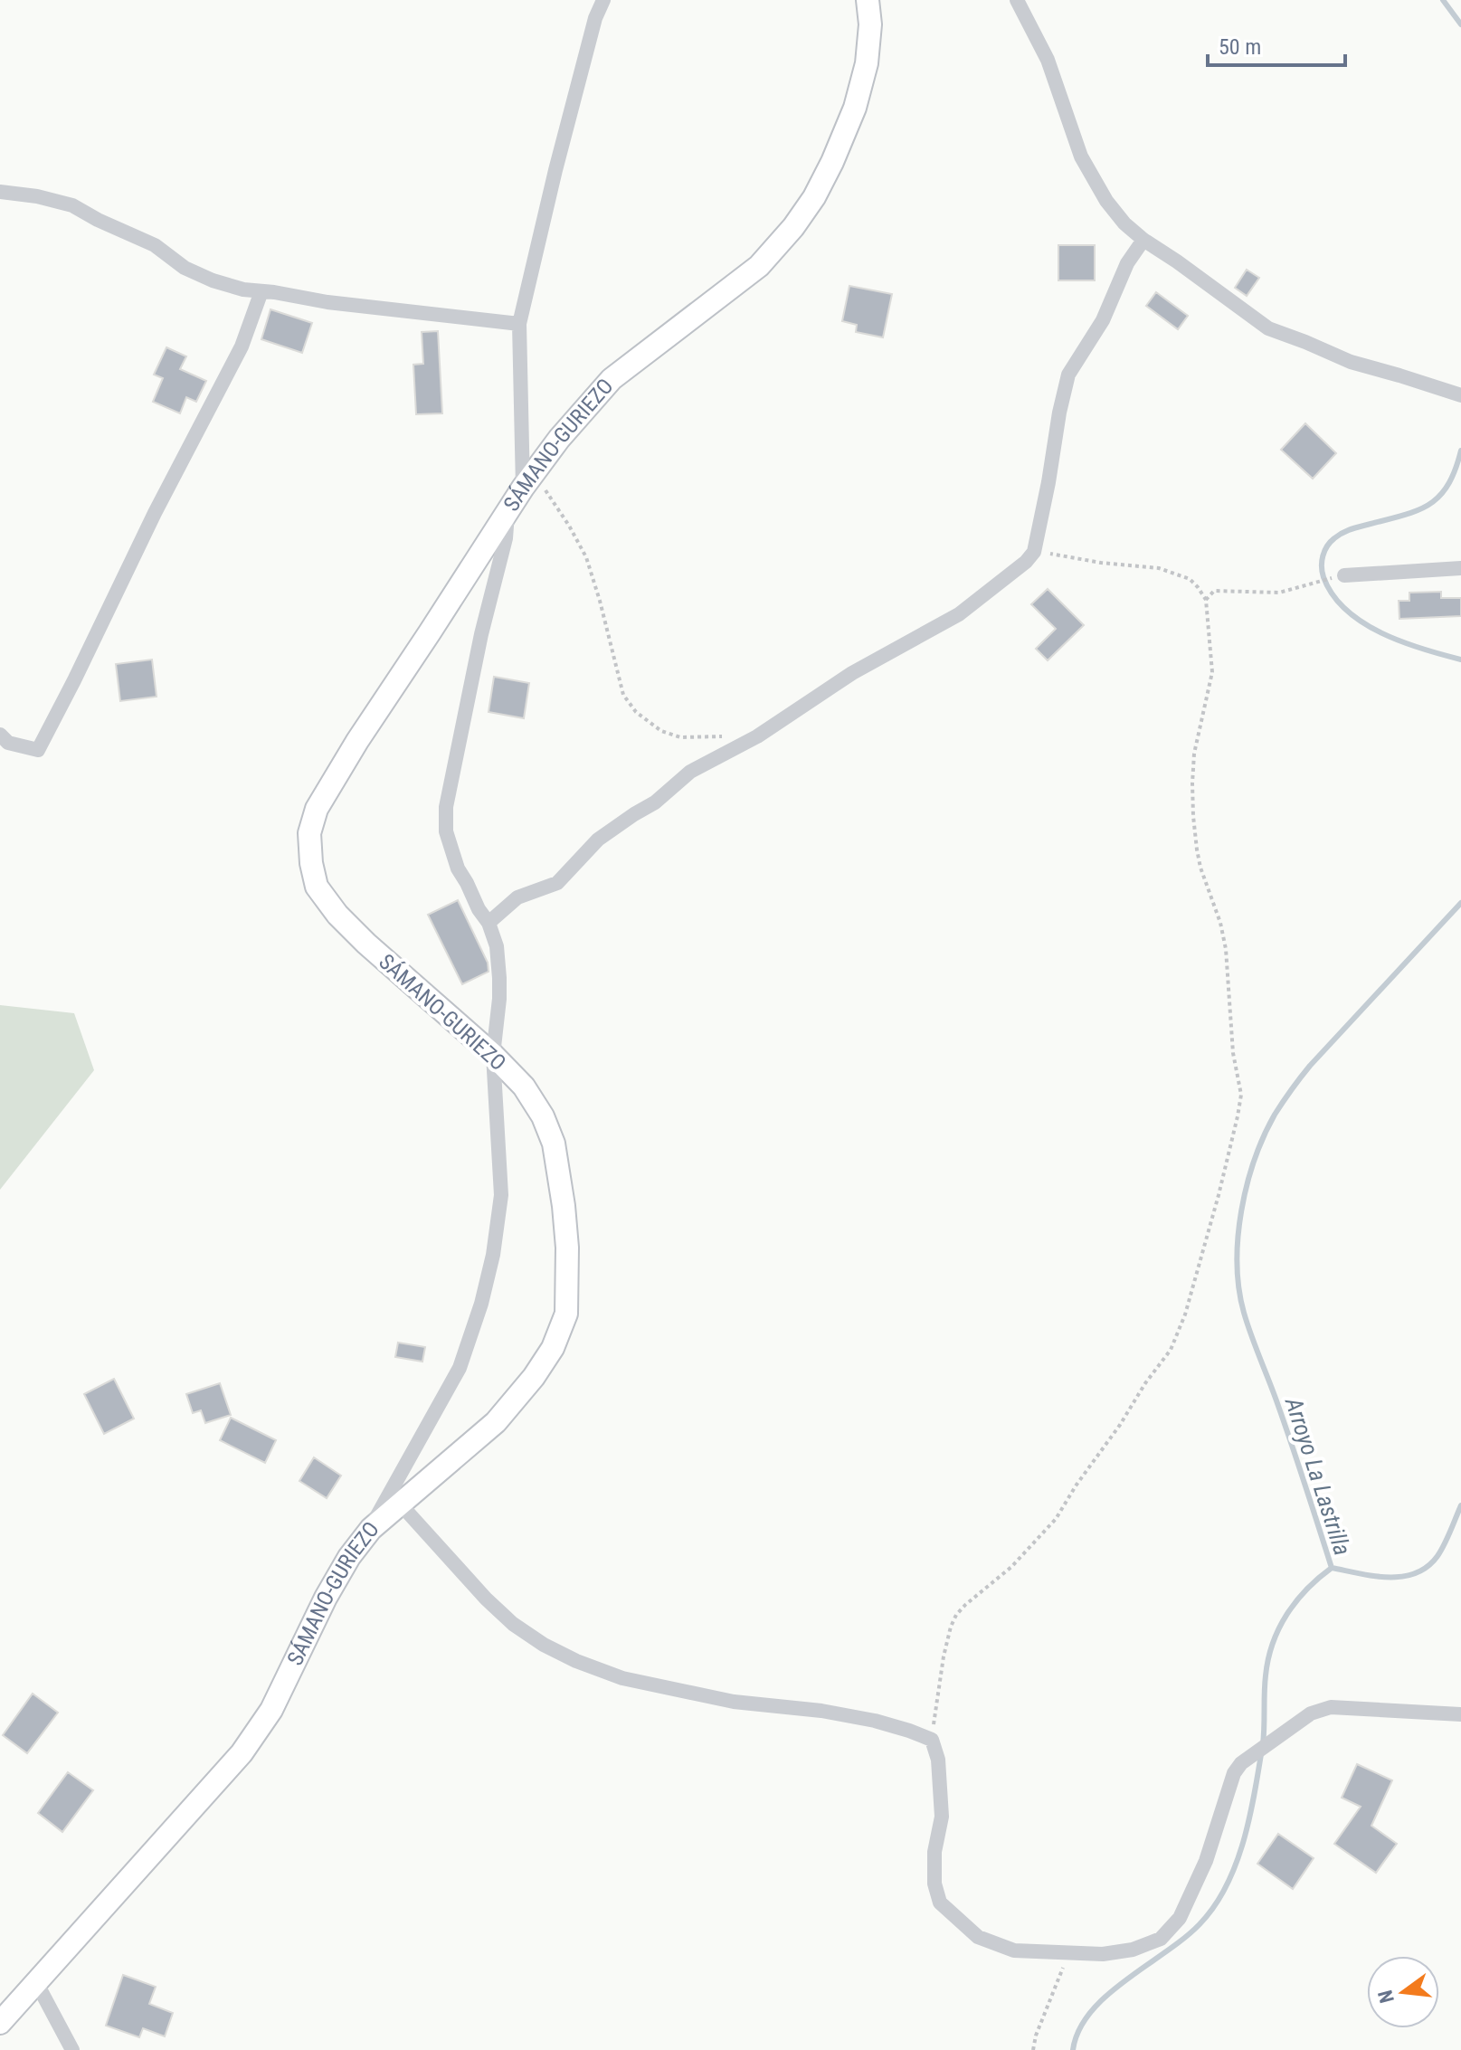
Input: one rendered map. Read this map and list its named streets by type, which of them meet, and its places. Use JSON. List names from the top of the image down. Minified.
{"streets":{"street":["SÁMANO-GURIEZO"]},"water":["Arroyo La Lastrilla"],"scale_bar":"50 m","north":"left"}
